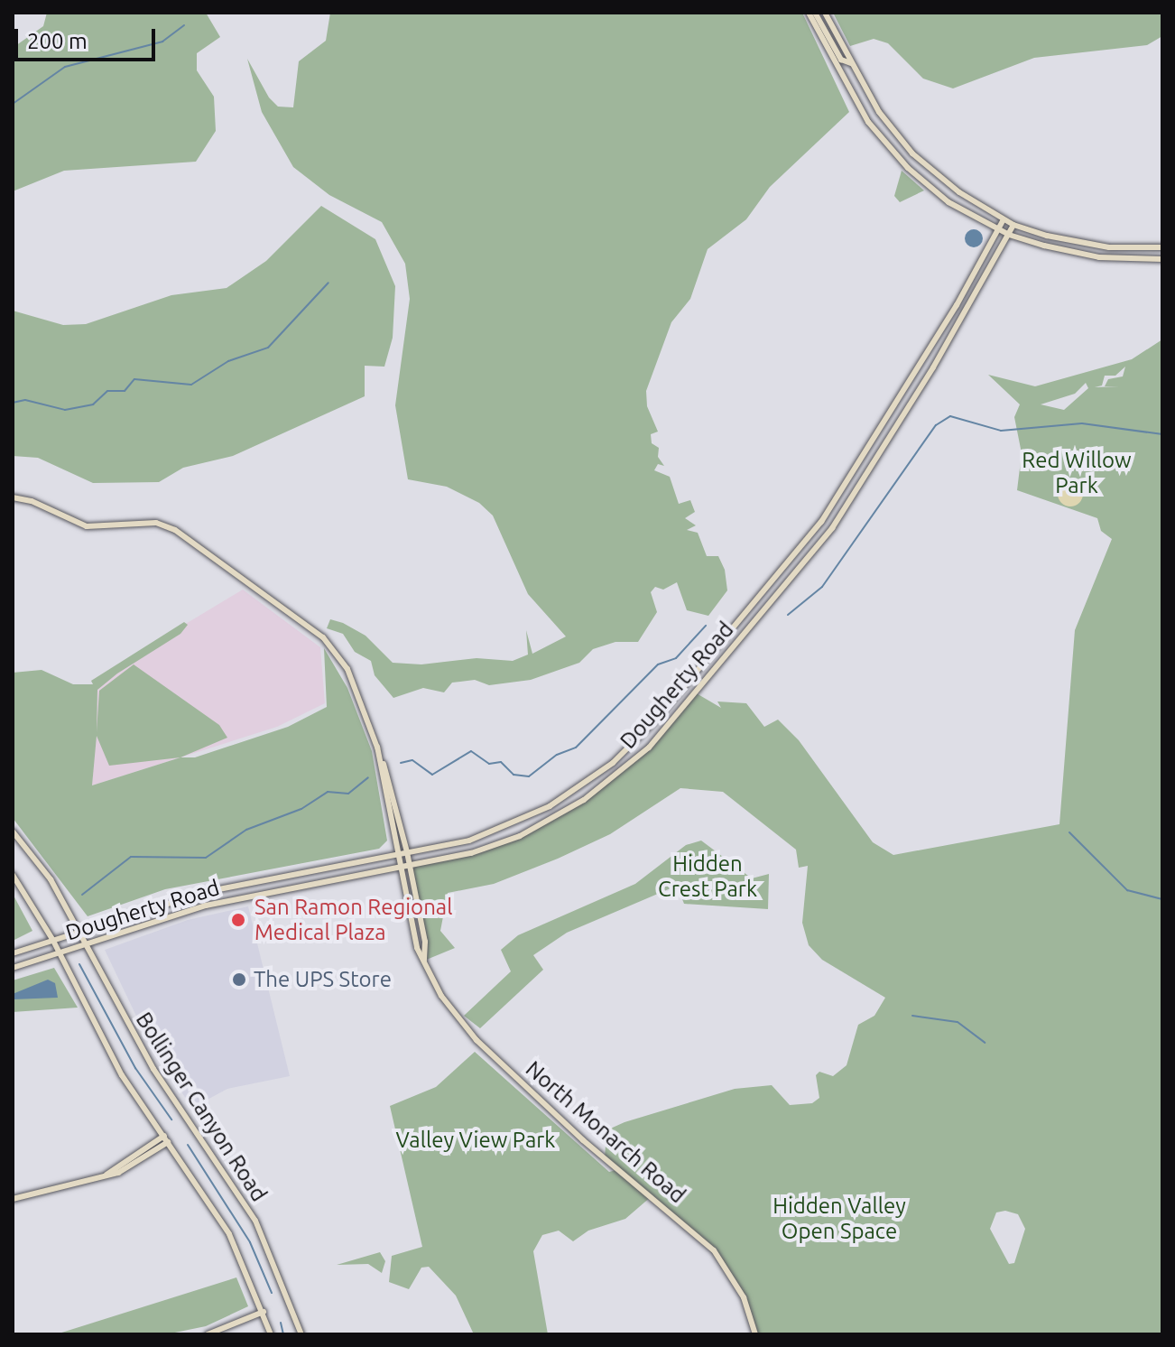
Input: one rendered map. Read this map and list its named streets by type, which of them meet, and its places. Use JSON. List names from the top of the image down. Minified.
{"streets":{"main road":["Dougherty Road","Bollinger Canyon Road","North Monarch Road"]},"crossings":[["Dougherty Road","Bollinger Canyon Road"],["Dougherty Road","North Monarch Road"]],"parks":["Red Willow Park","Hidden Crest Park","Valley View Park","Hidden Valley Open Space"],"places":["San Ramon Regional Medical Plaza","The UPS Store"],"scale_bar":"200 m"}
